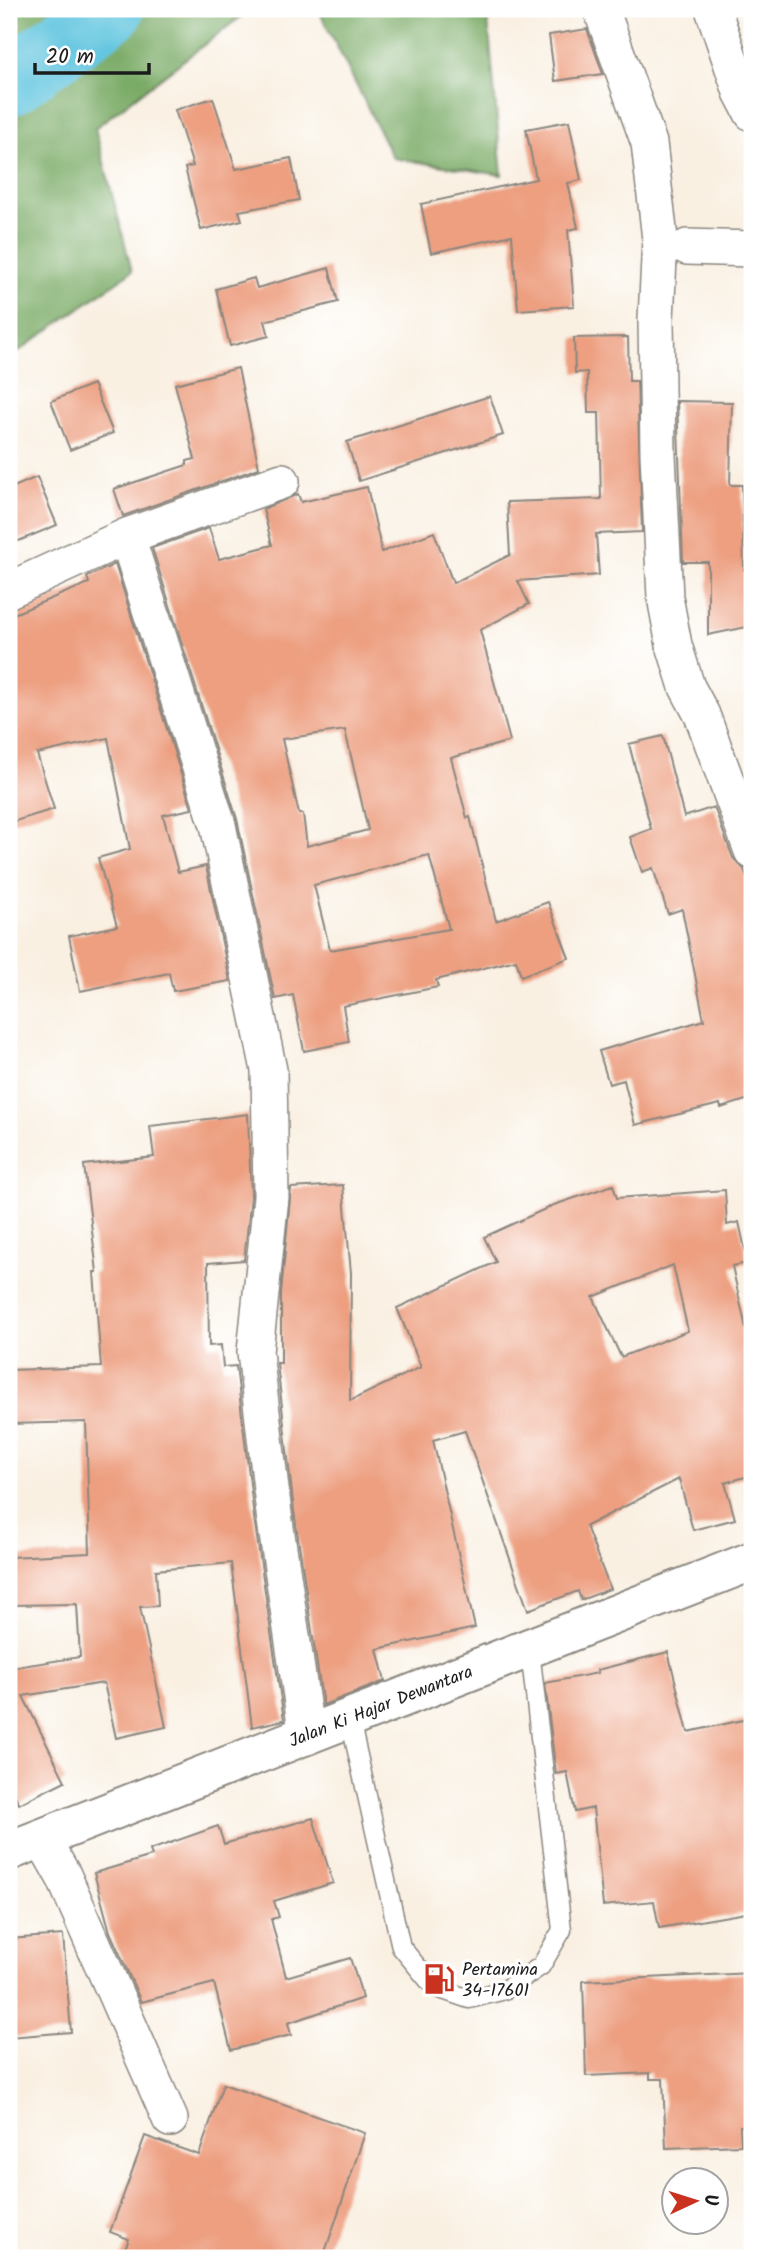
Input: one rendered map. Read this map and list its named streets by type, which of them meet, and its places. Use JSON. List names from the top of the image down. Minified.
{"streets":{"main road":["Jalan Ki Hajar Dewantara"]},"places":{"fuel station":["Pertamina 34-17601"]},"scale_bar":"20 m","north":"right"}
